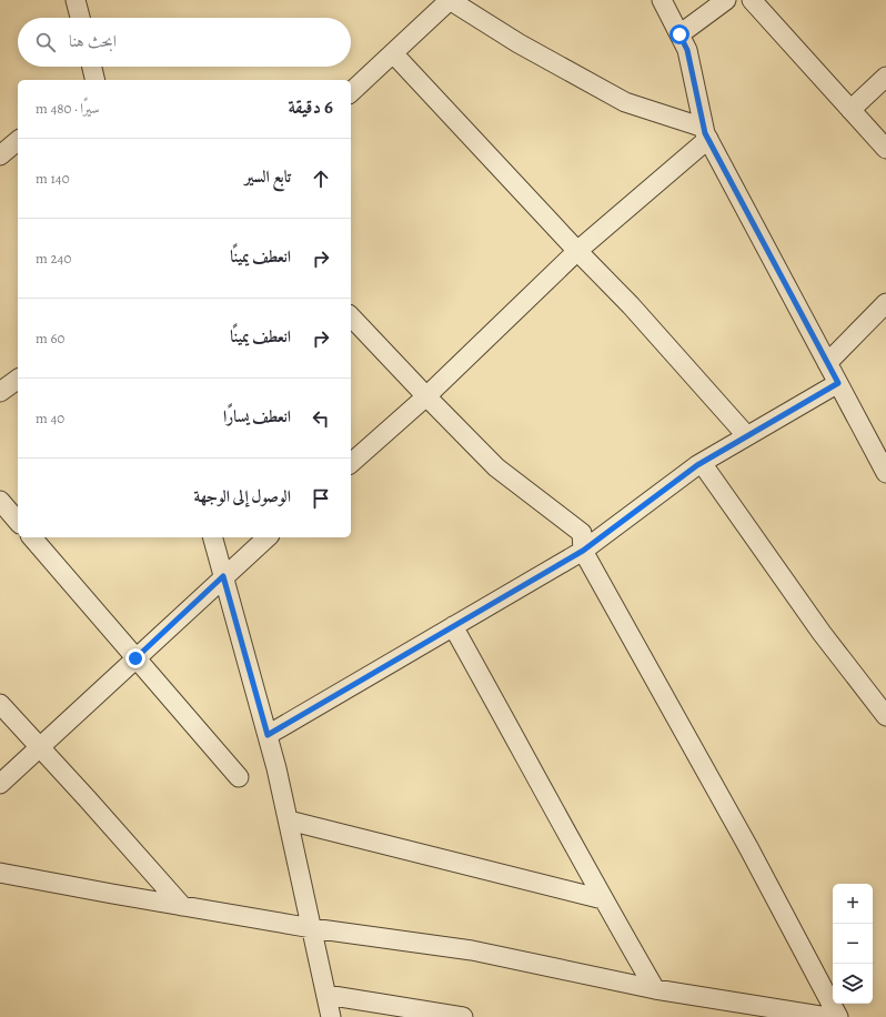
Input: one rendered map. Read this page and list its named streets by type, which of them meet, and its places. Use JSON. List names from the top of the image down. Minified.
{"page":{"search":"ابحث هنا","heading":["6 دقيقة","سيرًا · 480 m"],"list":[["تابع السير","140 m"],["انعطف يمينًا","240 m"],["انعطف يمينًا","60 m"],["انعطف يسارًا","40 m"],"الوصول إلى الوجهة"],"map_buttons":["+","−"]}}
